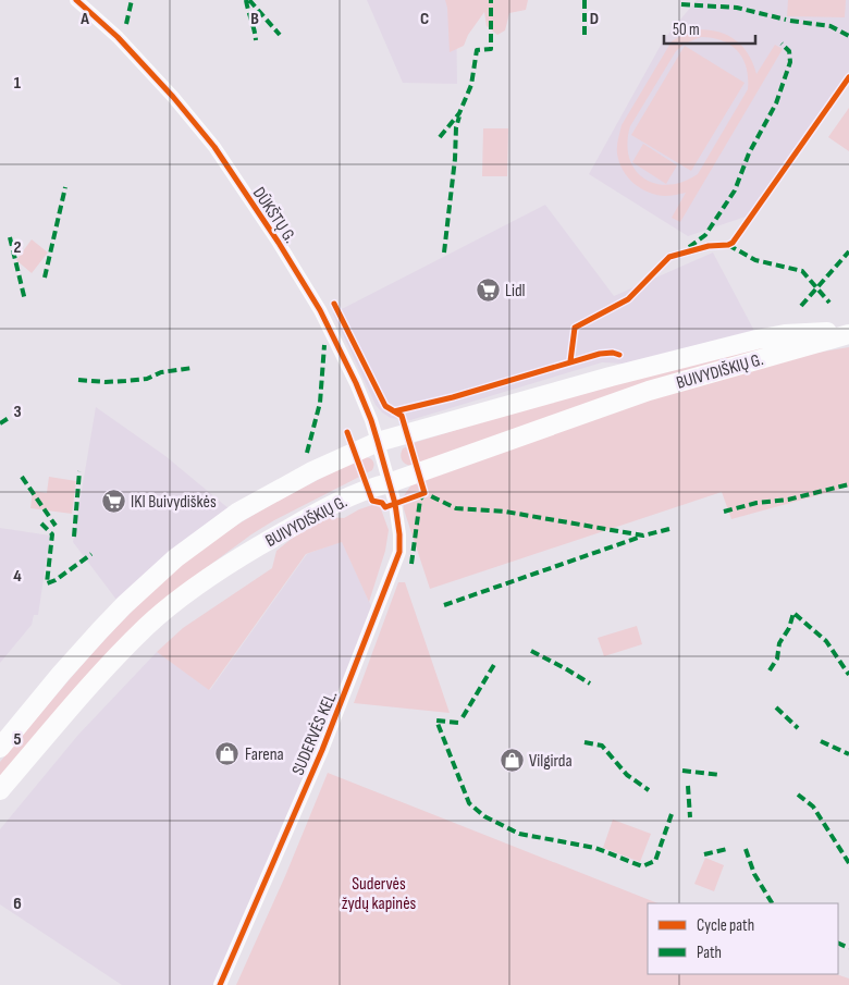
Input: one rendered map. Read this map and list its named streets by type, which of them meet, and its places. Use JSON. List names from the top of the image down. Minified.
{"streets":{"main road":["BUIVYDIŠKIŲ G."],"street":["DŪKŠTŲ G.","SUDERVĖS KEL."]},"crossings":[["DŪKŠTŲ G.","BUIVYDIŠKIŲ G."],["DŪKŠTŲ G.","SUDERVĖS KEL."],["BUIVYDIŠKIŲ G.","SUDERVĖS KEL."]],"parks":["Sudervės žydų kapinės"],"places":{"supermarket":["Lidl","IKI Buivydiškės"],"shop":["Farena","Vilgirda"]},"legend":["Cycle path","Path"],"scale_bar":"50 m","grid":{"columns":["A","B","C","D"],"rows":["1","2","3","4","5","6"]}}
